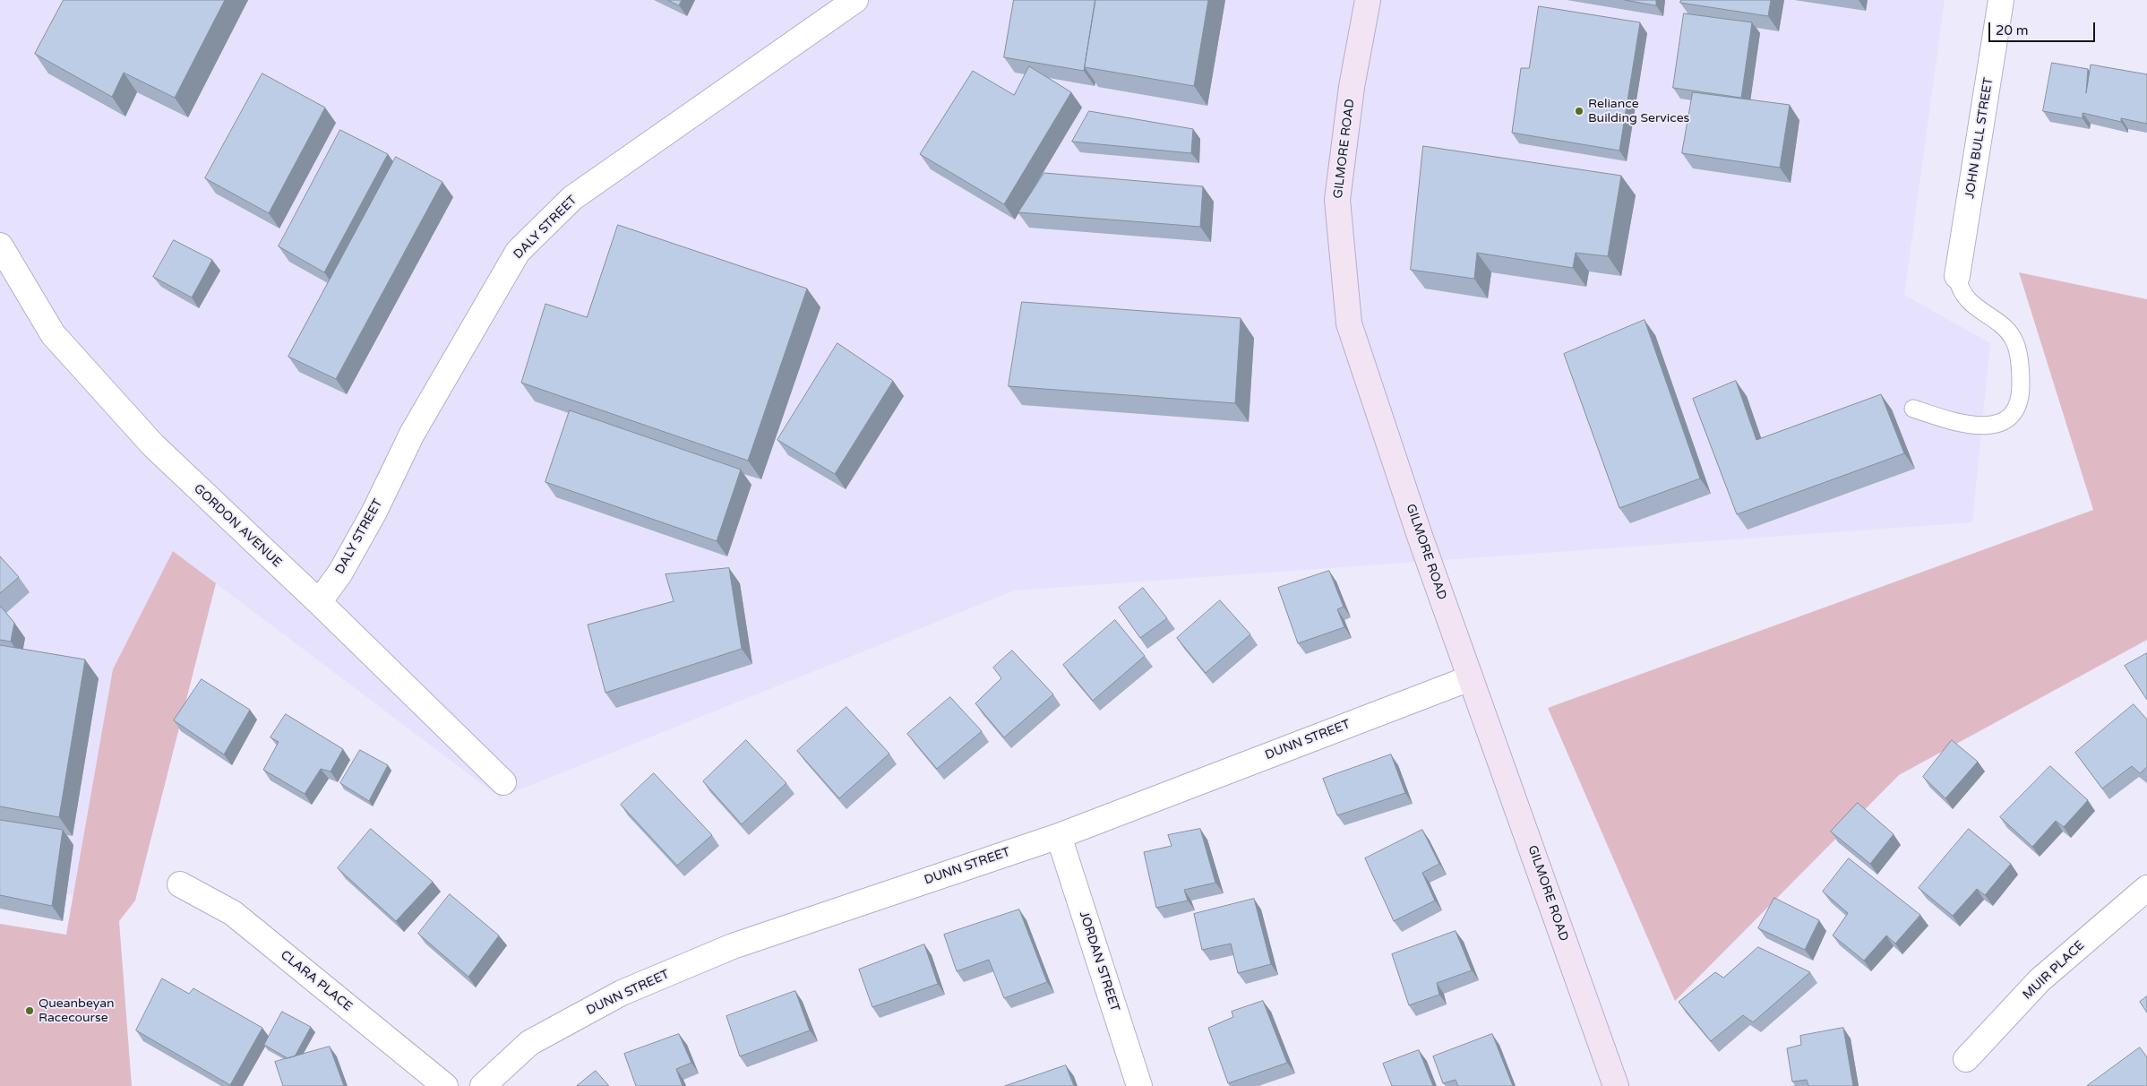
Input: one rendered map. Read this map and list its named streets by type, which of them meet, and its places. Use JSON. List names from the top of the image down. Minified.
{"streets":{"street":["JOHN BULL STREET","GILMORE ROAD","DALY STREET","GORDON AVENUE","DUNN STREET","JORDAN STREET","MUIR PLACE","CLARA PLACE"]},"crossings":[["GILMORE ROAD","DUNN STREET"],["DALY STREET","GORDON AVENUE"],["DUNN STREET","JORDAN STREET"]],"places":["Reliance Building Services","Queanbeyan Racecourse"],"scale_bar":"20 m"}
